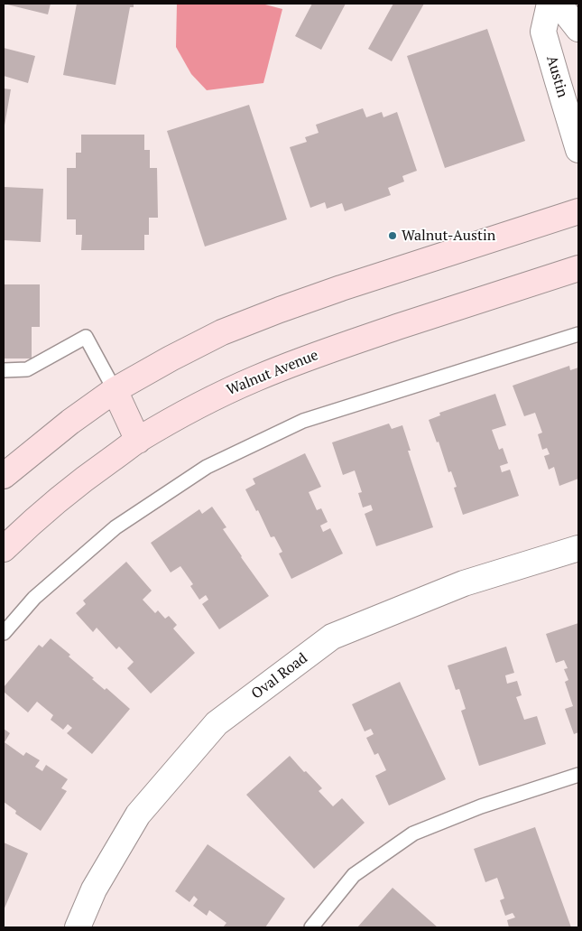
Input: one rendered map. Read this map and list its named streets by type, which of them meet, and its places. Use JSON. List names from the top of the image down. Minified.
{"streets":{"main road":["Walnut Avenue"],"street":["Austin","Oval Road"]},"places":["Walnut-Austin"]}
